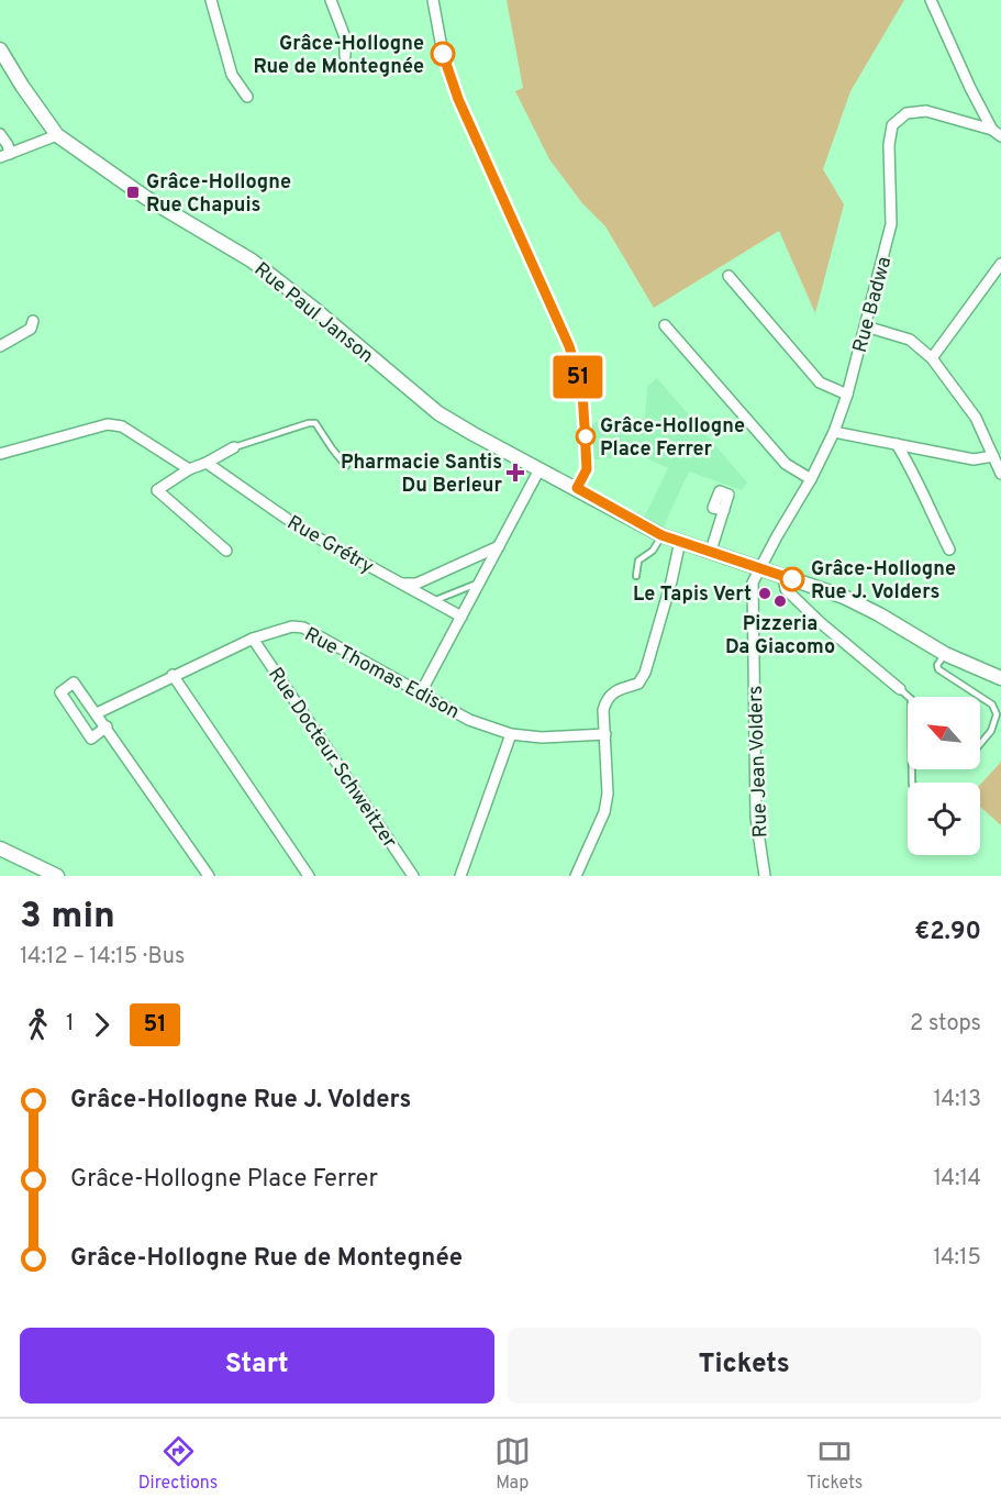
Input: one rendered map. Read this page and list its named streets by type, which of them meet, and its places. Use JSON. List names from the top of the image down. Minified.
{"streets":{"street":["Rue Badwa","Rue Paul Janson","Rue Grétry","Rue Thomas Edison","Rue Docteur Schweitzer","Rue Jean Volders"]},"crossings":[["Rue Badwa","Rue Paul Janson"],["Rue Badwa","Rue Jean Volders"],["Rue Paul Janson","Rue Jean Volders"],["Rue Thomas Edison","Rue Docteur Schweitzer"]],"places":{"other":["Grâce-Hollogne Rue de Montegnée","Grâce-Hollogne Place Ferrer","Grâce-Hollogne Rue J. Volders","Le Tapis Vert","Pizzeria Da Giacomo"],"transit":["Grâce-Hollogne Rue Chapuis"],"health":["Pharmacie Santis Du Berleur"]},"lines":["bus line 51"],"north":"top left","page":{"on_map":"51","heading":["3 min","14:12 – 14:15 · Bus","€2.90"],"legs":["1","51","2 stops"],"list":[{"name":"Grâce-Hollogne Rue J. Volders","value":"14:13"},{"name":"Grâce-Hollogne Place Ferrer","value":"14:14"},{"name":"Grâce-Hollogne Rue de Montegnée","value":"14:15"}],"buttons":["Start","Tickets"],"tabs":["Directions","Map","Tickets"]}}
